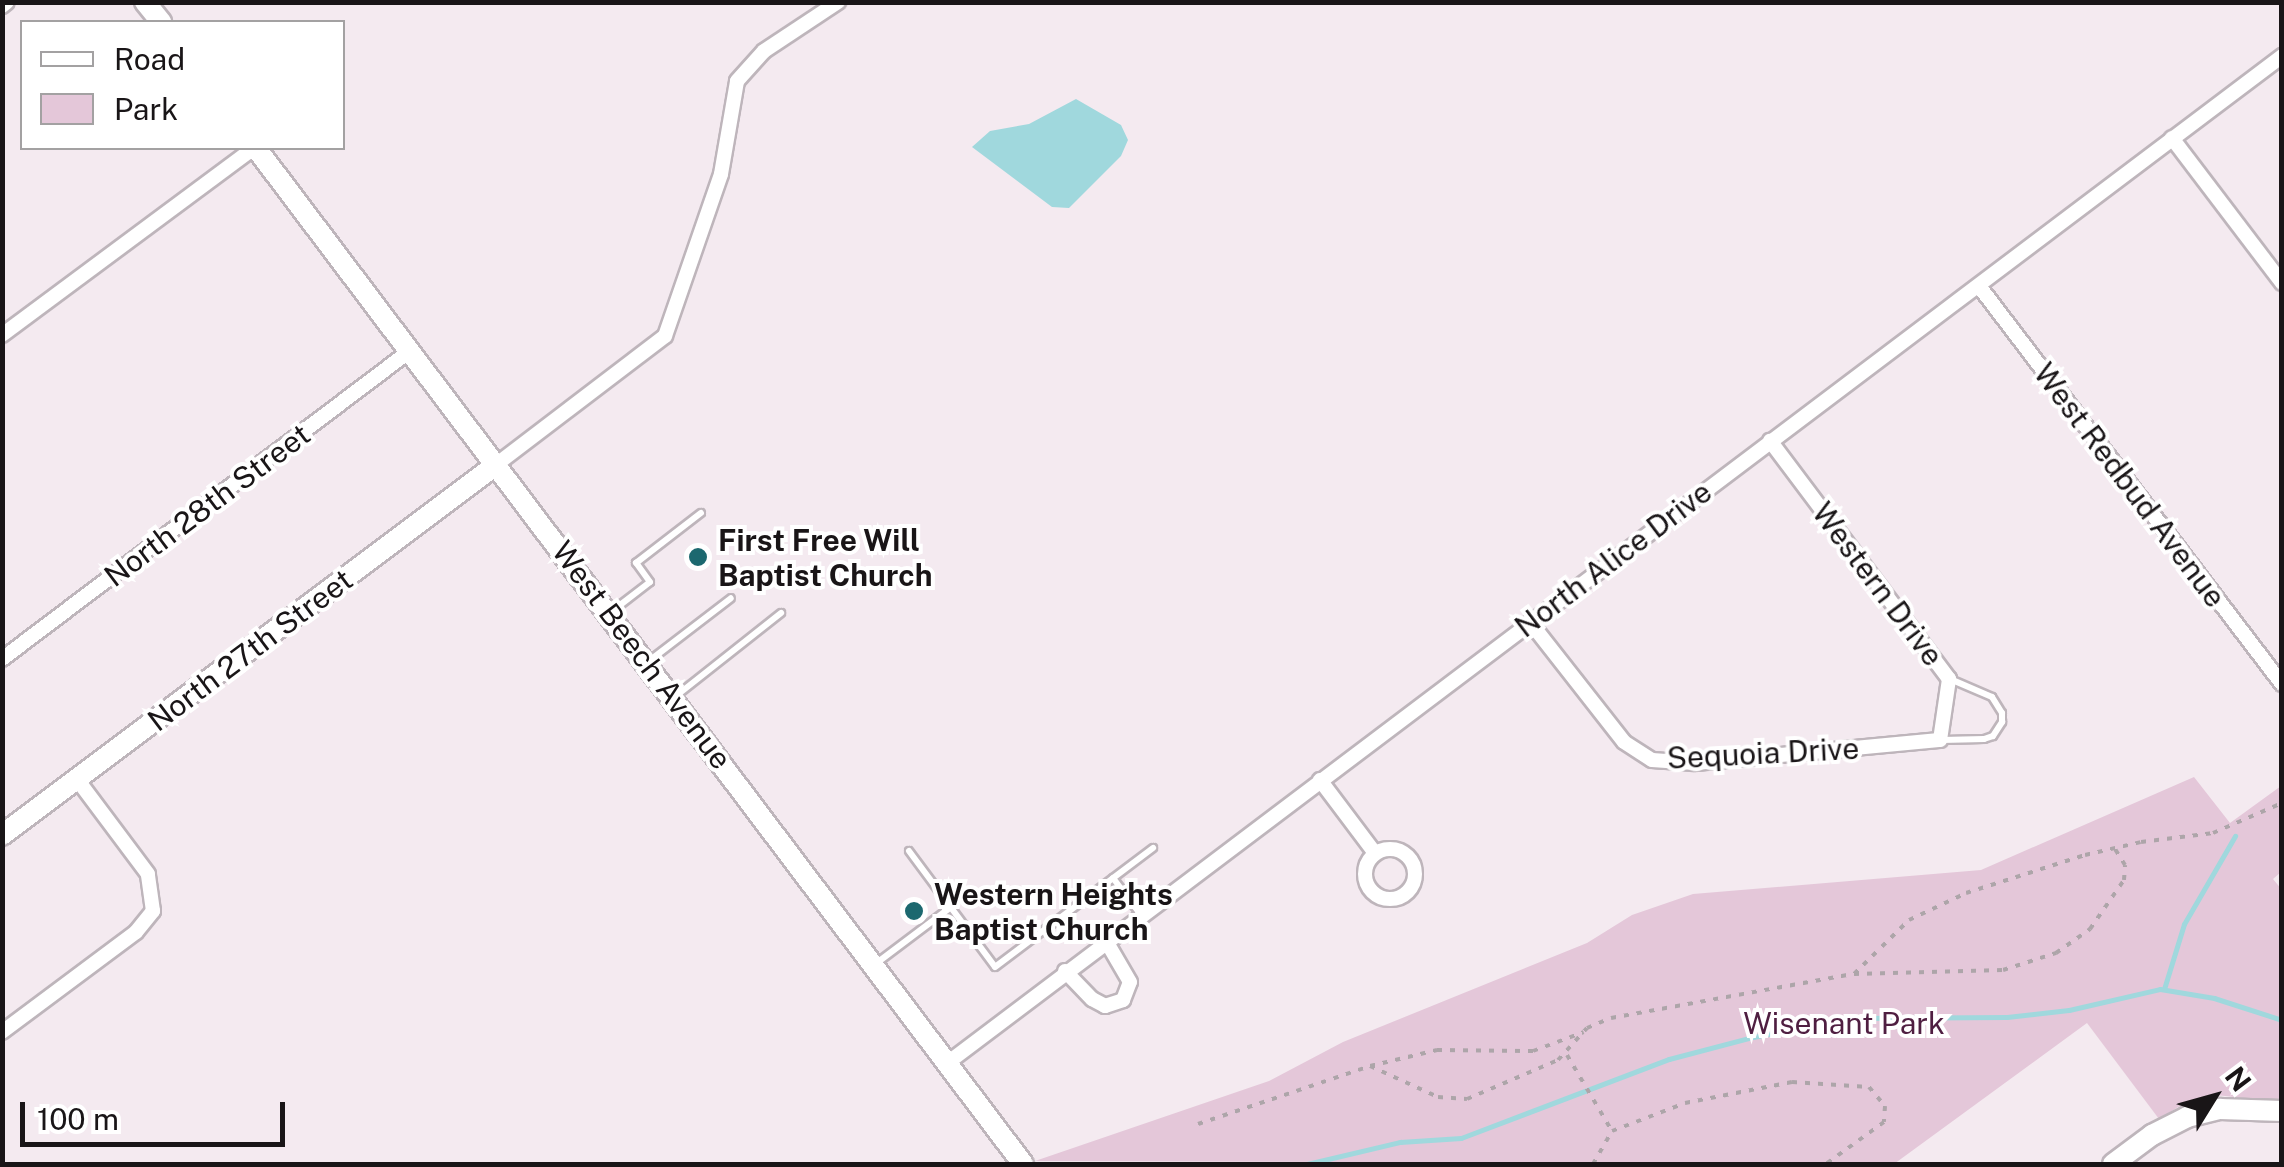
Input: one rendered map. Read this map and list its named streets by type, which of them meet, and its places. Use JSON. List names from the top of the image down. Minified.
{"streets":{"main road":["North 27th Street","West Beech Avenue"],"street":["West Redbud Avenue","North 28th Street","North Alice Drive","Western Drive","Sequoia Drive"]},"crossings":[["West Redbud Avenue","North Alice Drive"],["North 28th Street","West Beech Avenue"],["North Alice Drive","Western Drive"],["North Alice Drive","West Beech Avenue"],["North Alice Drive","Sequoia Drive"],["Western Drive","Sequoia Drive"],["North 27th Street","West Beech Avenue"]],"parks":["Wisenant Park"],"places":["First Free Will Baptist Church","Western Heights Baptist Church"],"legend":["Road","Park"],"scale_bar":"100 m","north":"top right"}
